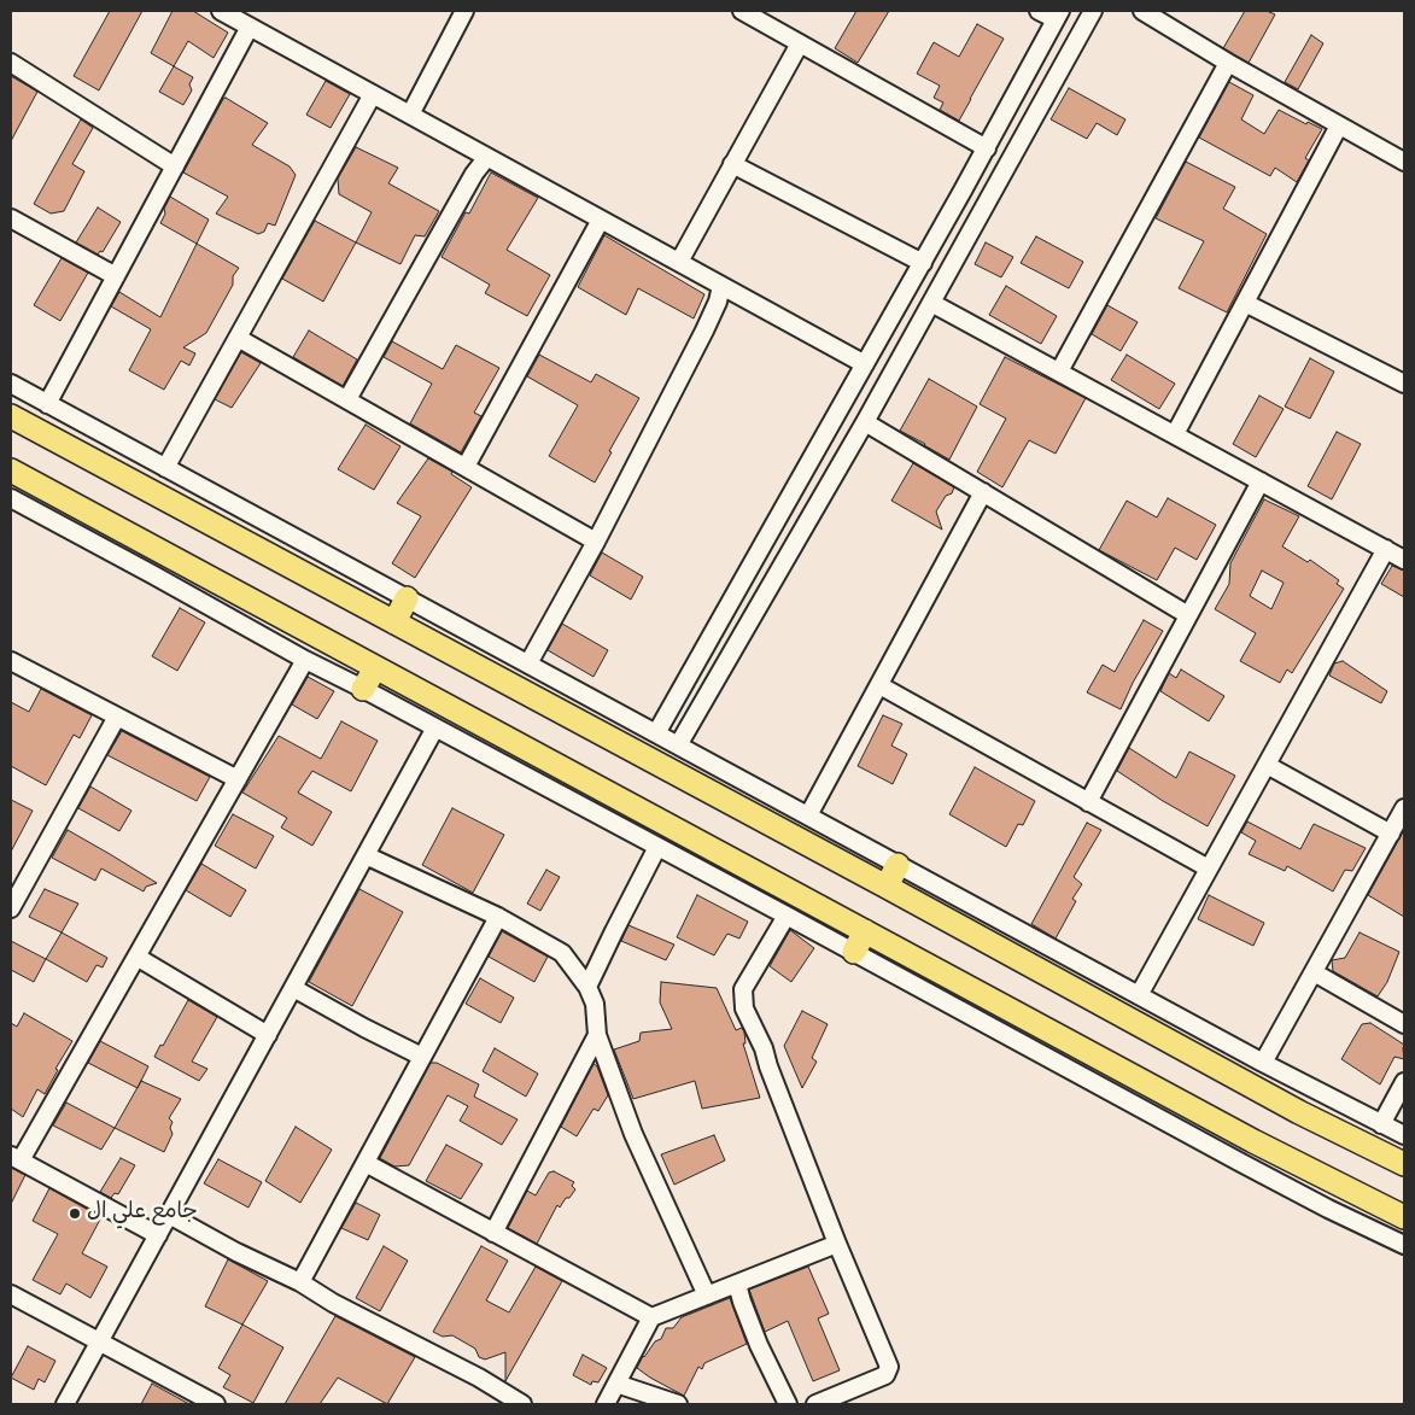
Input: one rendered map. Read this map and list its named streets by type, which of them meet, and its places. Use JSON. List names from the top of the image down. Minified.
{"places":["جامع علي ال"]}
